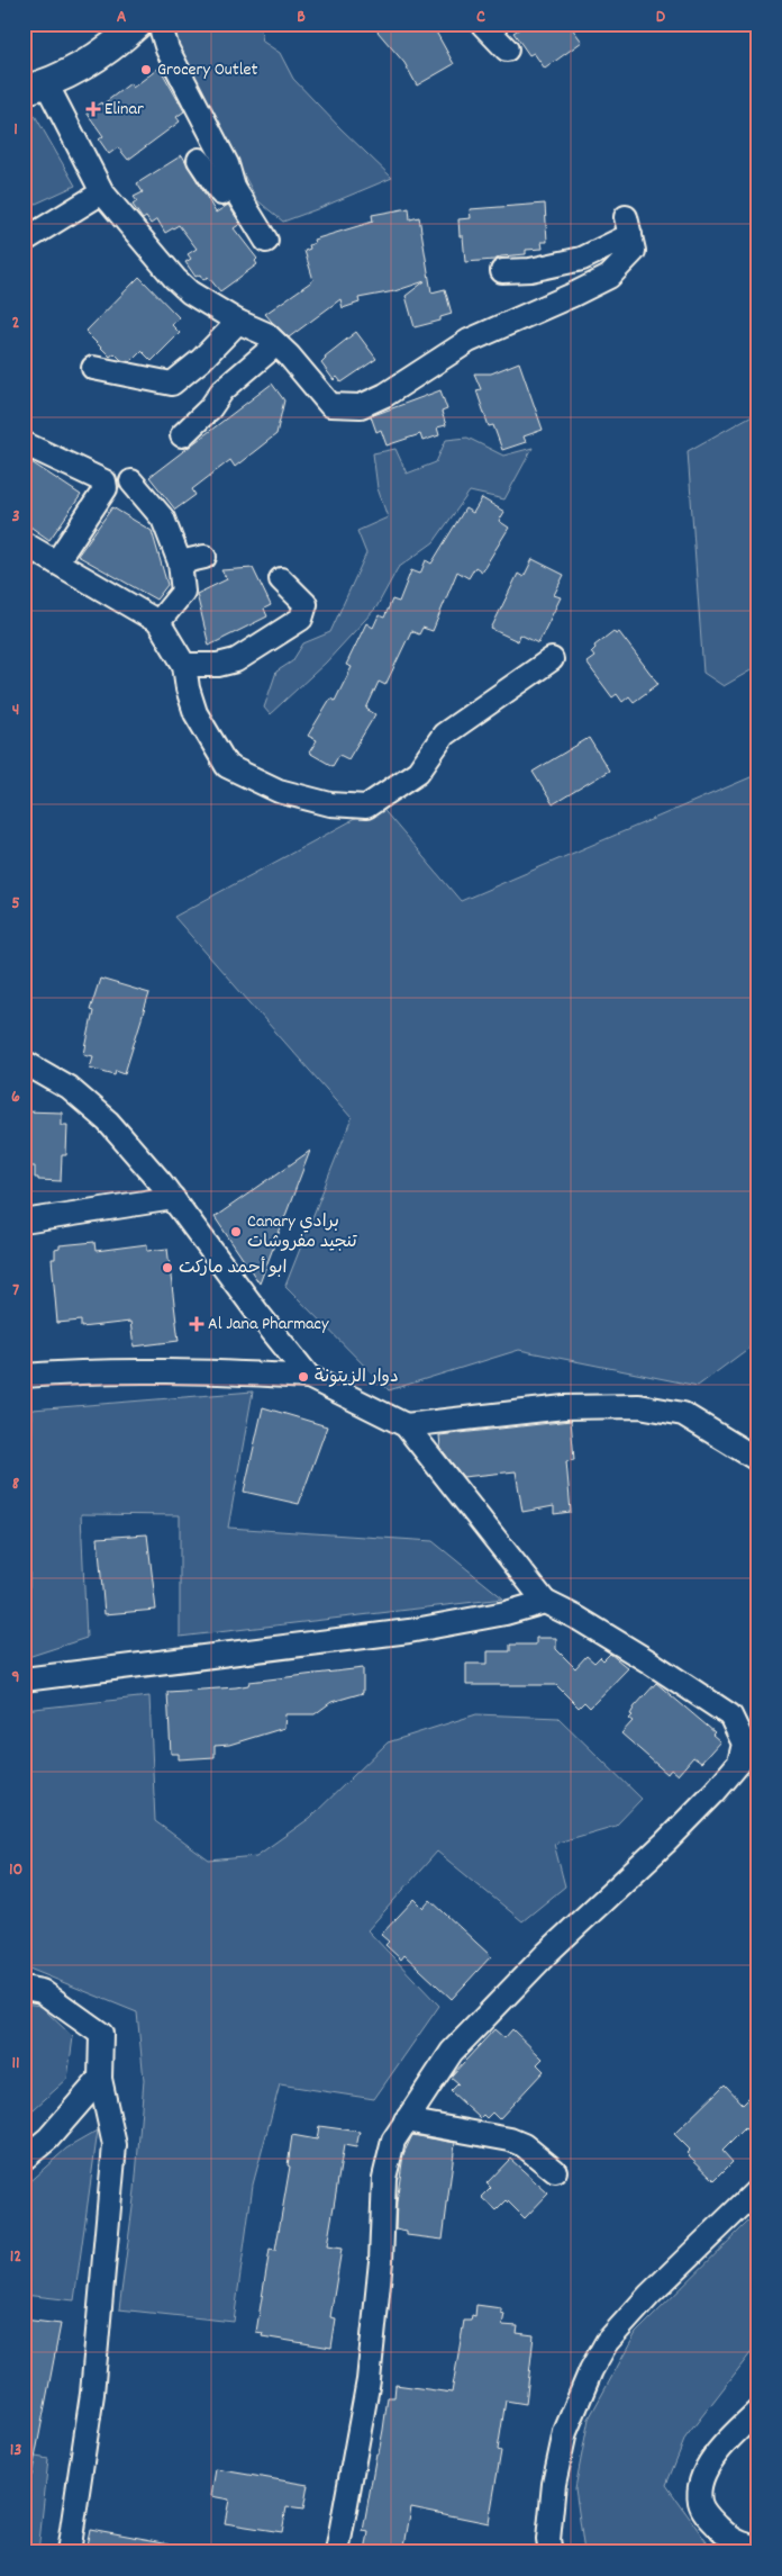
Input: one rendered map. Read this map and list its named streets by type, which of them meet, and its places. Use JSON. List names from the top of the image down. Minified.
{"places":{"other":["Grocery Outlet","Canary برادي تنجيد مفروشات","ابو أحمد ماركت","دوار الزيتونة"],"health":["Elinar","Al Jana Pharmacy"]},"grid":{"columns":["A","B","C","D"],"rows":["1","2","3","4","5","6","7","8","9","10","11","12","13"]}}
